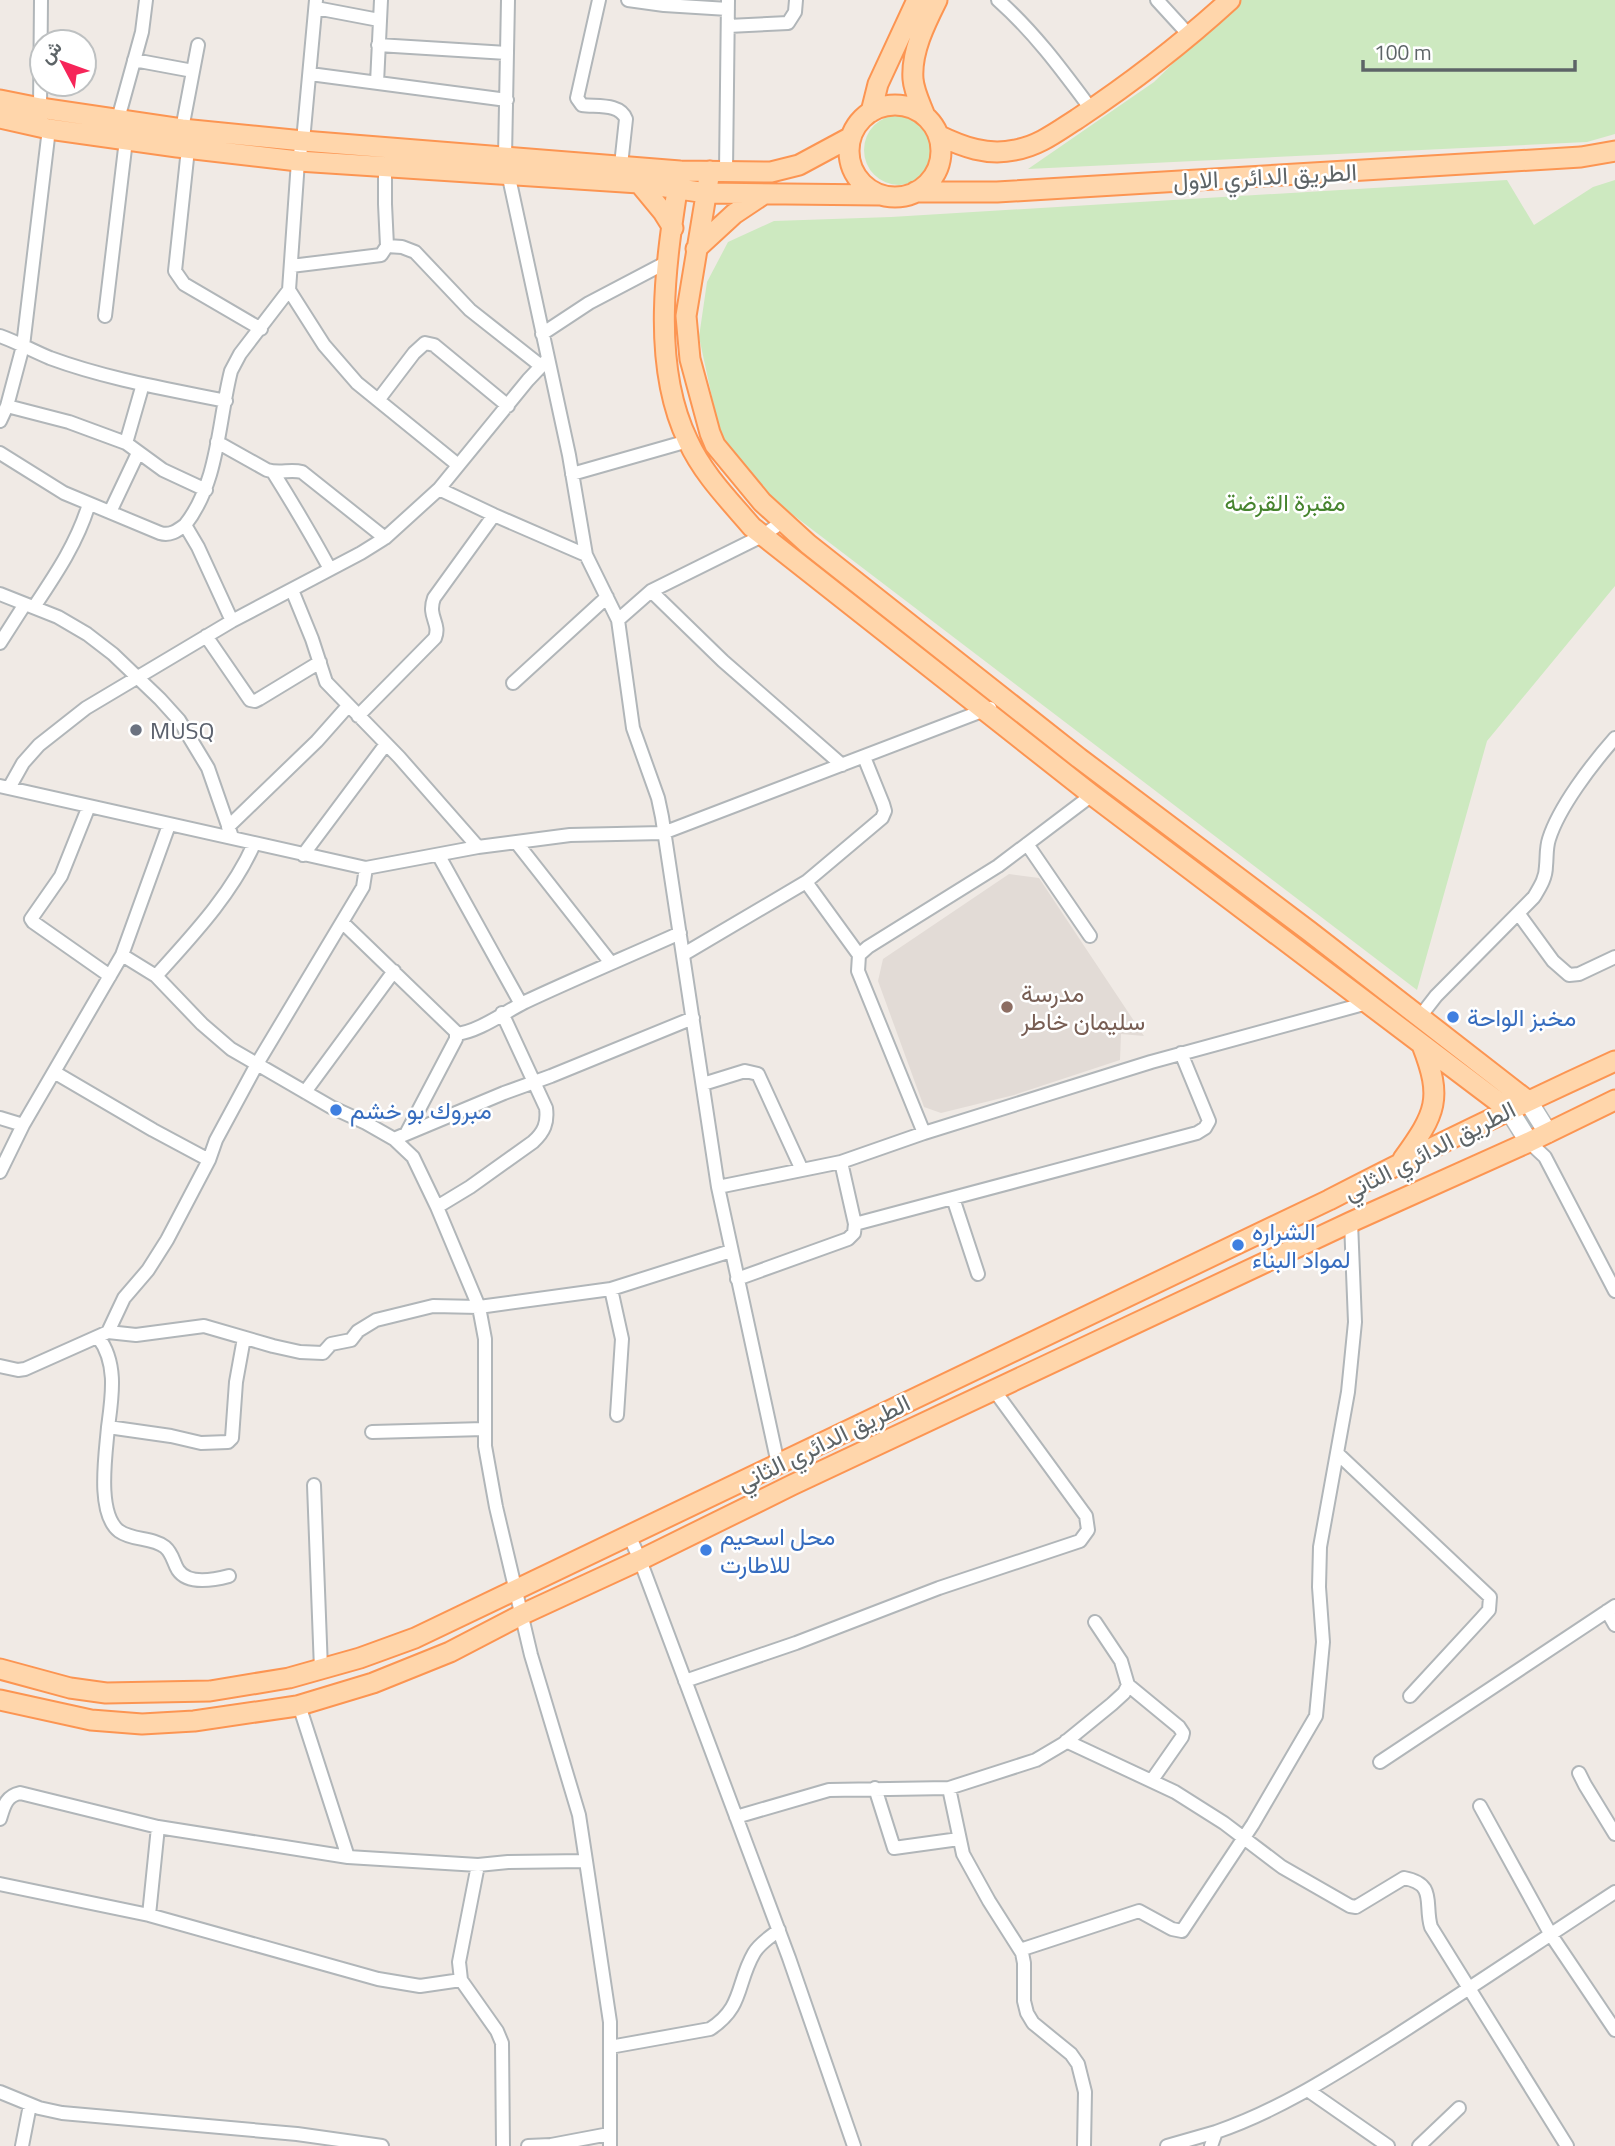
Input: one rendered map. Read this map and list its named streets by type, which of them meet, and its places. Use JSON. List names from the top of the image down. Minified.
{"streets":{"main road":["الطريق الدائري الاول","الطريق الدائري الثاني"]},"parks":["مقبرة القرضة"],"places":["MUSQ","مدرسة سليمان خاطر","مخبز الواحة","مبروك بو خشم","الشراره لمواد البناء","محل اسحيم للاطارت"],"scale_bar":"100 m","north":"top left"}
